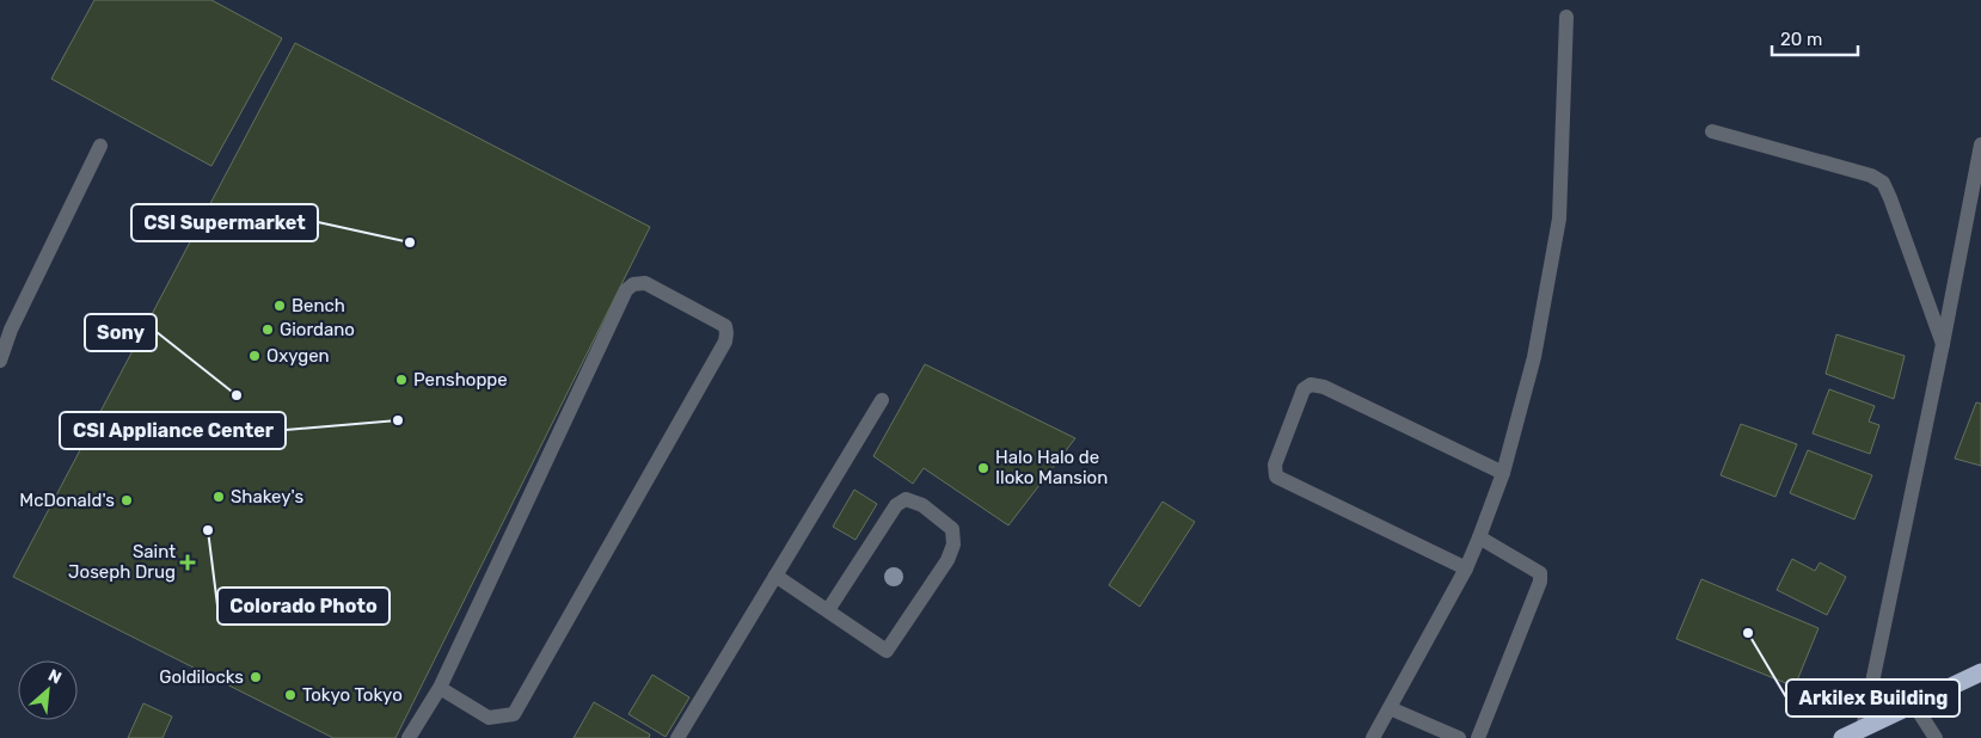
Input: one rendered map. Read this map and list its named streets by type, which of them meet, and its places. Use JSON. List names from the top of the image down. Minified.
{"places":{"other":["CSI Supermarket","Bench","Giordano","Oxygen","Penshoppe","Sony","CSI Appliance Center","Halo Halo de Iloko Mansion","Shakey's","McDonald's","Colorado Photo","Arkilex Building","Goldilocks","Tokyo Tokyo"],"health":["Saint Joseph Drug"]},"scale_bar":"20 m","north":"top right"}
